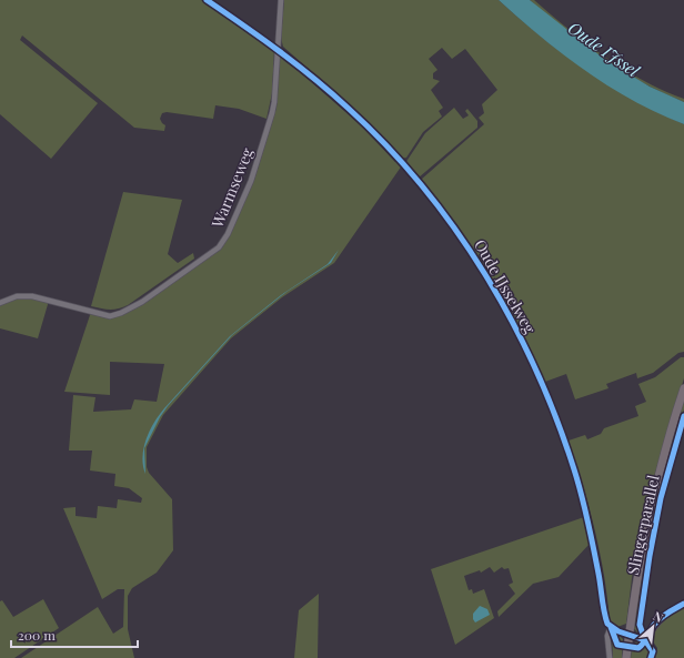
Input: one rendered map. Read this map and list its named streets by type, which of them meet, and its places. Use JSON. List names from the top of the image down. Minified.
{"streets":{"main road":["Slingerparallel"],"street":["Warmseweg","Oude IJsselweg"]},"crossings":[["Warmseweg","Oude IJsselweg"]],"water":["Oude IJssel"],"scale_bar":"200 m","north":"top right"}
